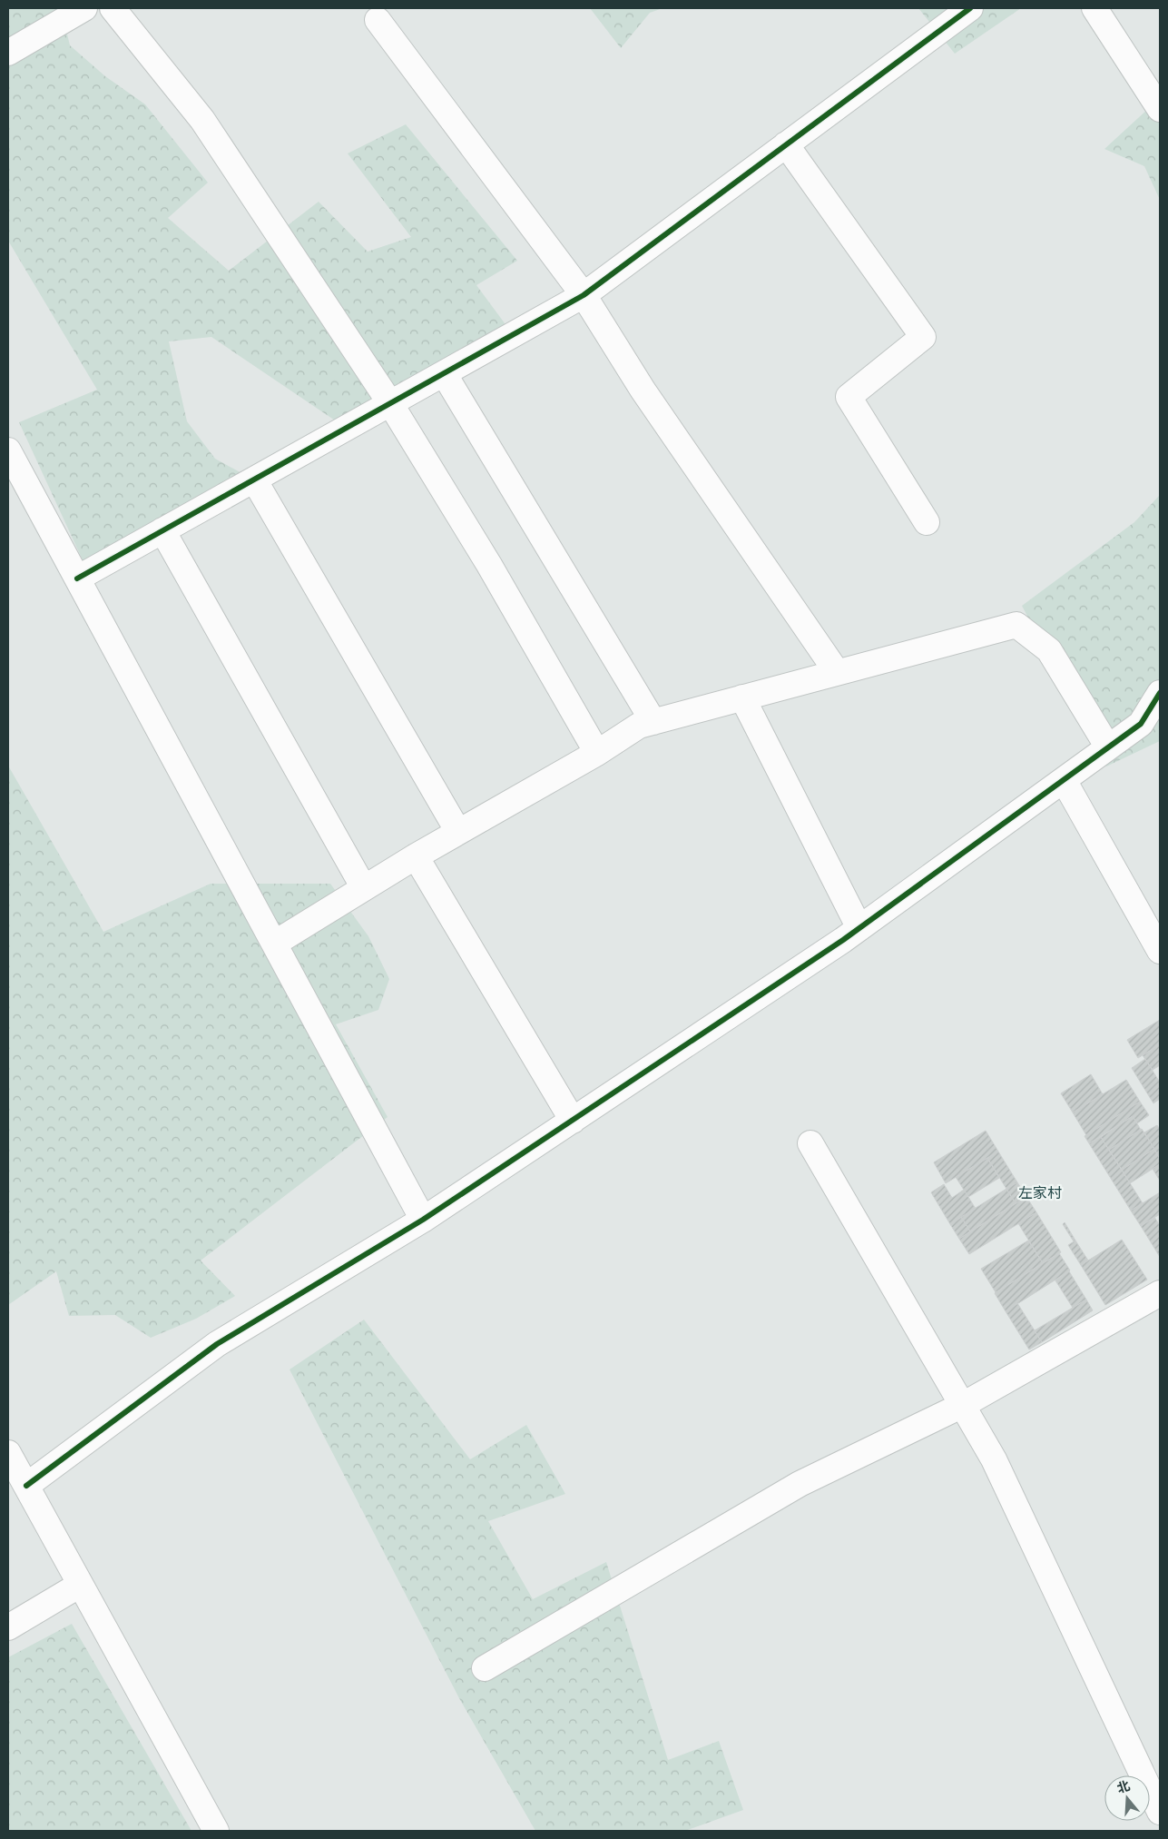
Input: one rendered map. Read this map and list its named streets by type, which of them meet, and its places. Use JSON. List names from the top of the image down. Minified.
{"districts":["左家村"],"north":"top"}
